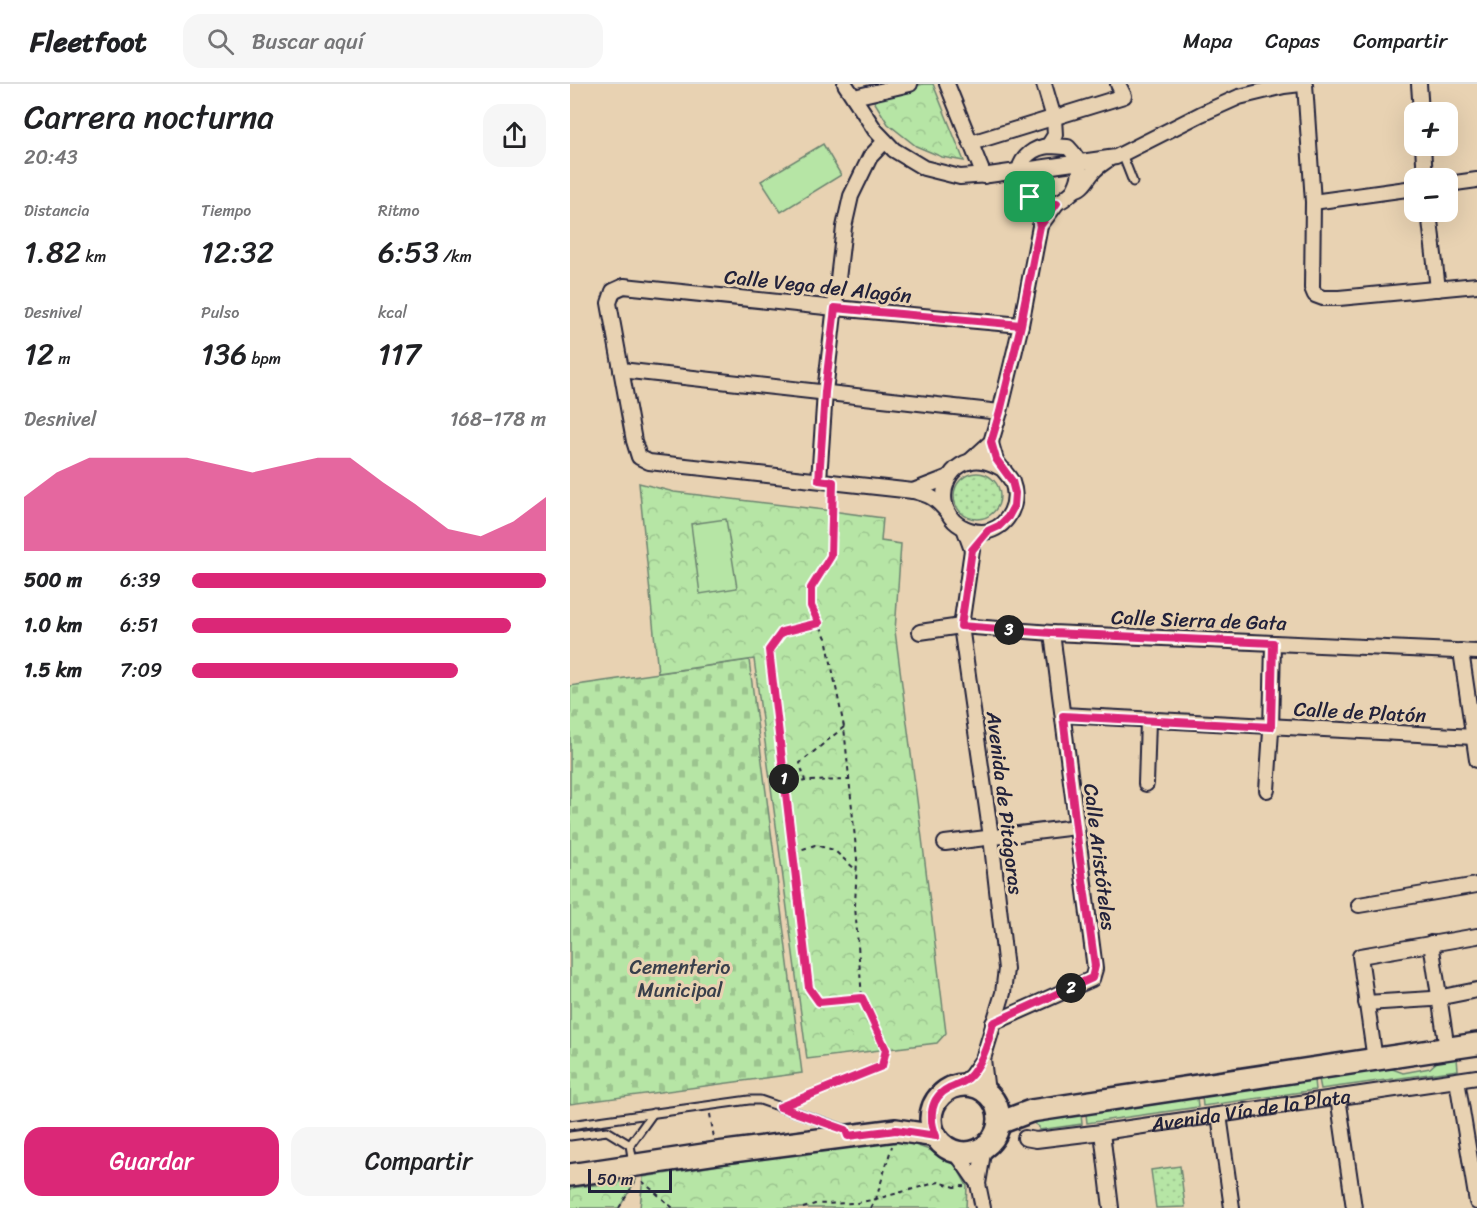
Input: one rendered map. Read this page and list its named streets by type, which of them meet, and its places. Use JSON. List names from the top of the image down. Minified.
{"streets":{"main road":["Avenida Vía de la Plata"],"street":["Calle Vega del Alagón","Calle Sierra de Gata","Calle de Platón","Avenida de Pitágoras","Calle Aristóteles"]},"crossings":[["Calle Sierra de Gata","Avenida de Pitágoras"],["Calle Sierra de Gata","Calle Aristóteles"],["Calle de Platón","Calle Aristóteles"],["Avenida de Pitágoras","Calle Aristóteles"]],"parks":["Cementerio Municipal"],"scale_bar":"50 m","page":{"header":"Fleetfoot","search":"Buscar aquí","nav":["Mapa","Capas","Compartir"],"heading":["Carrera nocturna","20:43"],"map_buttons":["+","−"],"stats":[["Distancia","1.82 km"],["Tiempo","12:32"],["Ritmo","6:53 /km"],["Desnivel","12 m"],["Pulso","136 bpm"],["kcal","117"]],"chart":["Desnivel","168–178 m"],"list":[{"name":"500 m","note":"6:39"},{"name":"1.0 km","note":"6:51"},{"name":"1.5 km","note":"7:09"}],"pins":["3","1","2"],"buttons":["Guardar","Compartir"],"scale":"50 m"}}
